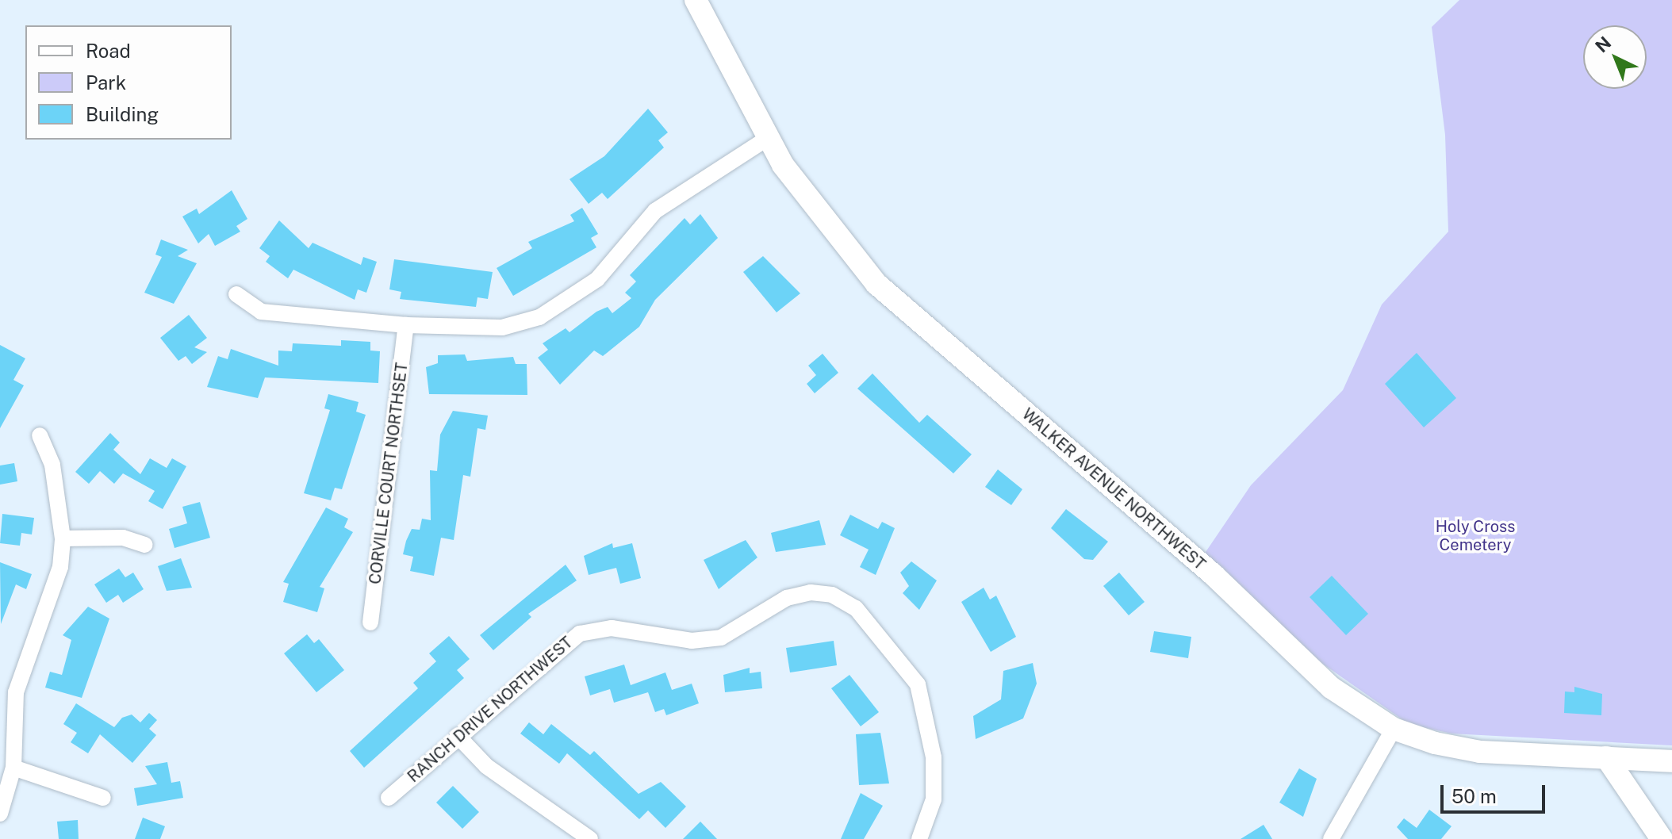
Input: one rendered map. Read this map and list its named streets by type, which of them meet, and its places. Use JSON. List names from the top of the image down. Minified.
{"streets":{"main road":["WALKER AVENUE NORTHWEST"],"street":["CORVILLE COURT NORTHSET","RANCH DRIVE NORTHWEST"]},"parks":["Holy Cross Cemetery"],"legend":["Road","Park","Building"],"scale_bar":"50 m","north":"top left"}
